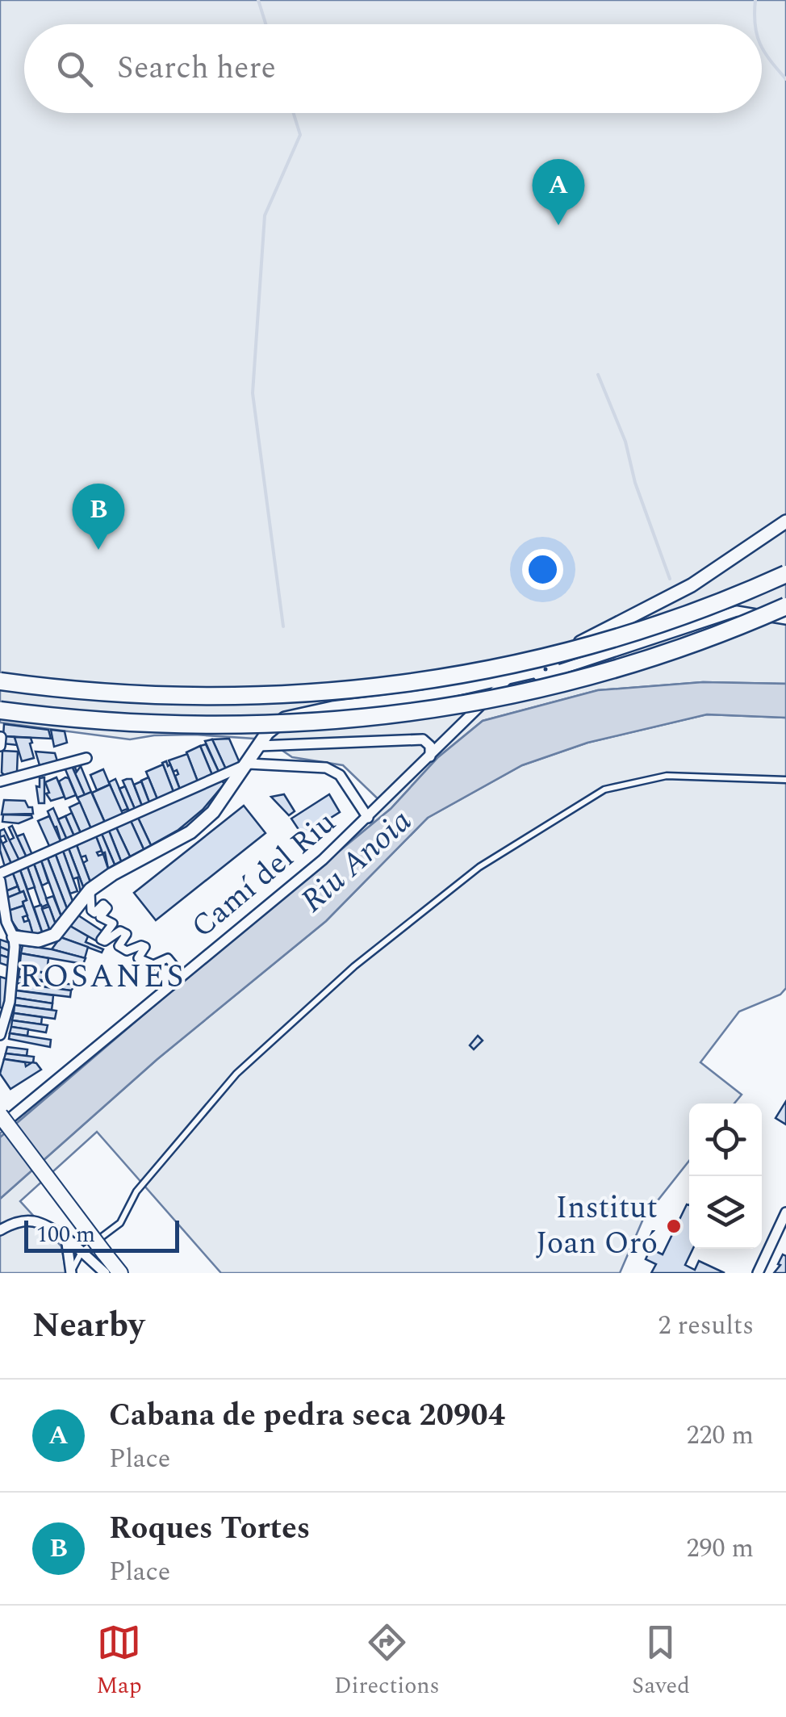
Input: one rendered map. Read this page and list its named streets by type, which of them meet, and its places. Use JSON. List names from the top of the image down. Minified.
{"streets":{"street":["Camí del Riu"]},"districts":["ROSANES"],"water":["Riu Anoia"],"places":["Institut Joan Oró"],"scale_bar":"100 m","page":{"search":"Search here","pins":["A","B"],"scale":"100 m","heading":["Nearby","2 results"],"list":[{"mark":"A","name":"Cabana de pedra seca 20904","note":"Place","value":"220 m"},{"mark":"B","name":"Roques Tortes","note":"Place","value":"290 m"}],"nav":["Map","Directions","Saved"]}}
